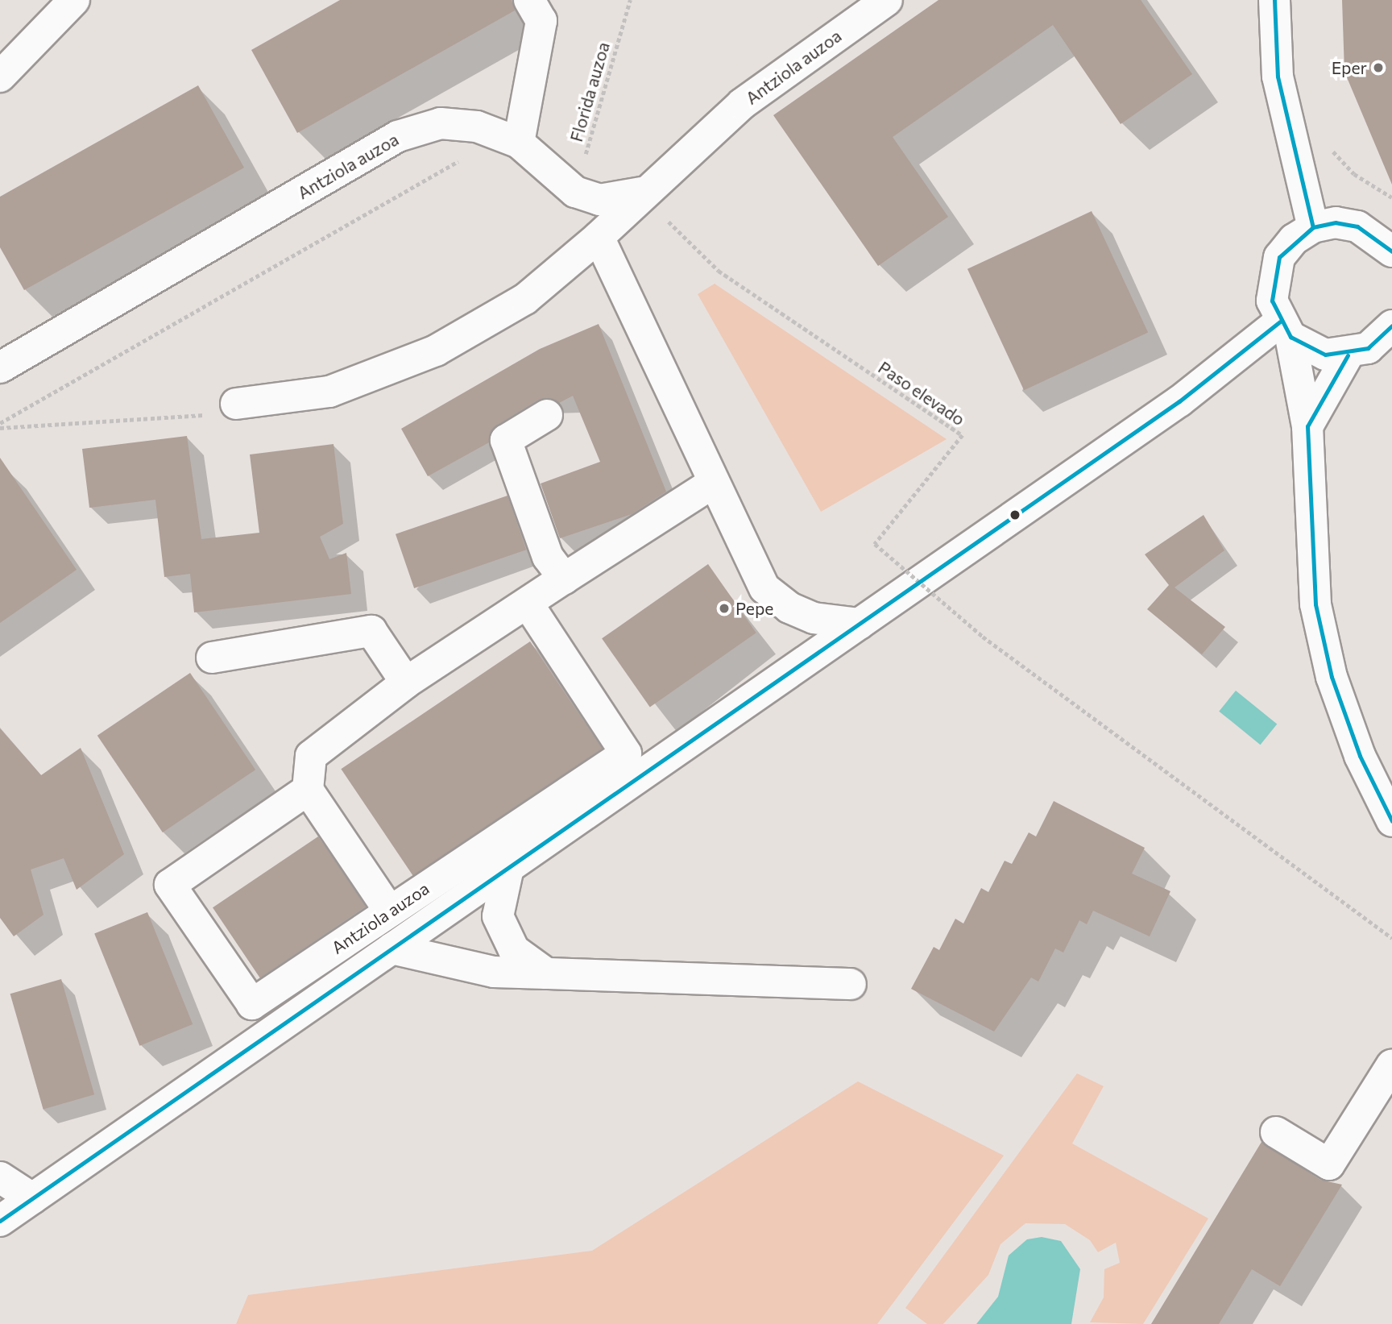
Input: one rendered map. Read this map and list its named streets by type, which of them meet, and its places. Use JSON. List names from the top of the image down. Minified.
{"streets":{"street":["Antziola auzoa"],"path":["Florida auzoa","Paso elevado"]},"crossings":[["Antziola auzoa","Florida auzoa"]],"places":["Eper","Pepe"]}
